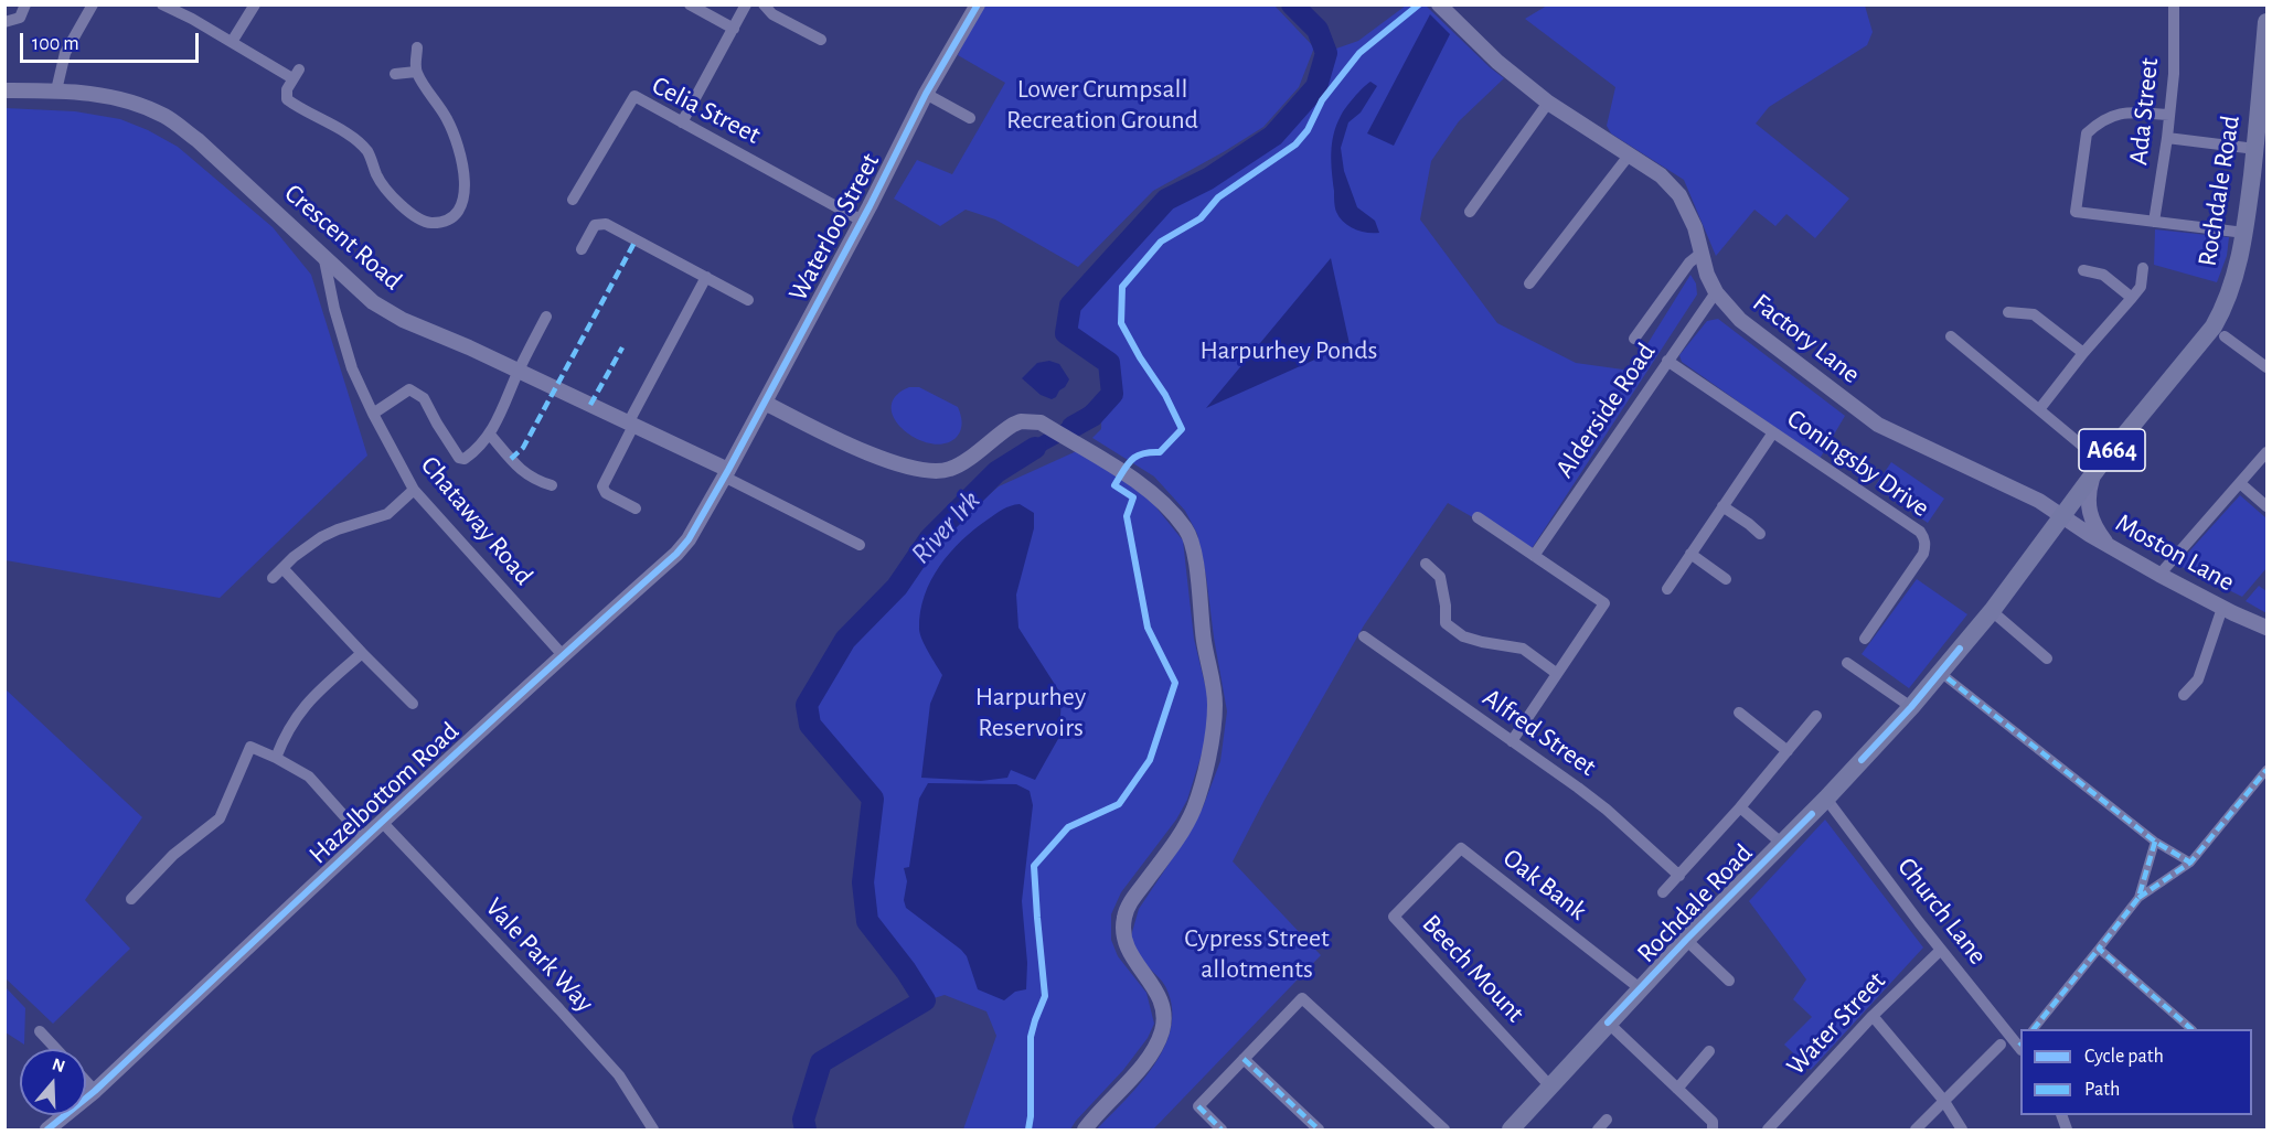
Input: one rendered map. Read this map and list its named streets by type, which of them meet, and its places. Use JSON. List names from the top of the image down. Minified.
{"streets":{"main road":["Rochdale Road","A664"],"street":["Celia Street","Ada Street","Waterloo Street","Crescent Road","Factory Lane","Alderside Road","Coningsby Drive","Chataway Road","Moston Lane","Alfred Street","Hazelbottom Road","Oak Bank","Church Lane","Vale Park Way","Beech Mount","Water Street"]},"crossings":[["Celia Street","Waterloo Street"],["Rochdale Road","Factory Lane"],["Rochdale Road","Moston Lane"],["Rochdale Road","Oak Bank"],["Rochdale Road","Church Lane"],["Rochdale Road","Beech Mount"],["Waterloo Street","Crescent Road"],["Waterloo Street","Hazelbottom Road"],["Crescent Road","Chataway Road"],["Crescent Road","Hazelbottom Road"],["Factory Lane","Alderside Road"],["Factory Lane","Moston Lane"],["Alderside Road","Coningsby Drive"],["Chataway Road","Hazelbottom Road"],["Hazelbottom Road","Vale Park Way"],["Oak Bank","Beech Mount"],["Church Lane","Water Street"]],"water":["River Irk"],"parks":["Lower Crumpsall Recreation Ground","Harpurhey Ponds","Harpurhey Reservoirs","Cypress Street allotments"],"legend":["Cycle path","Path"],"scale_bar":"100 m","north":"top"}
